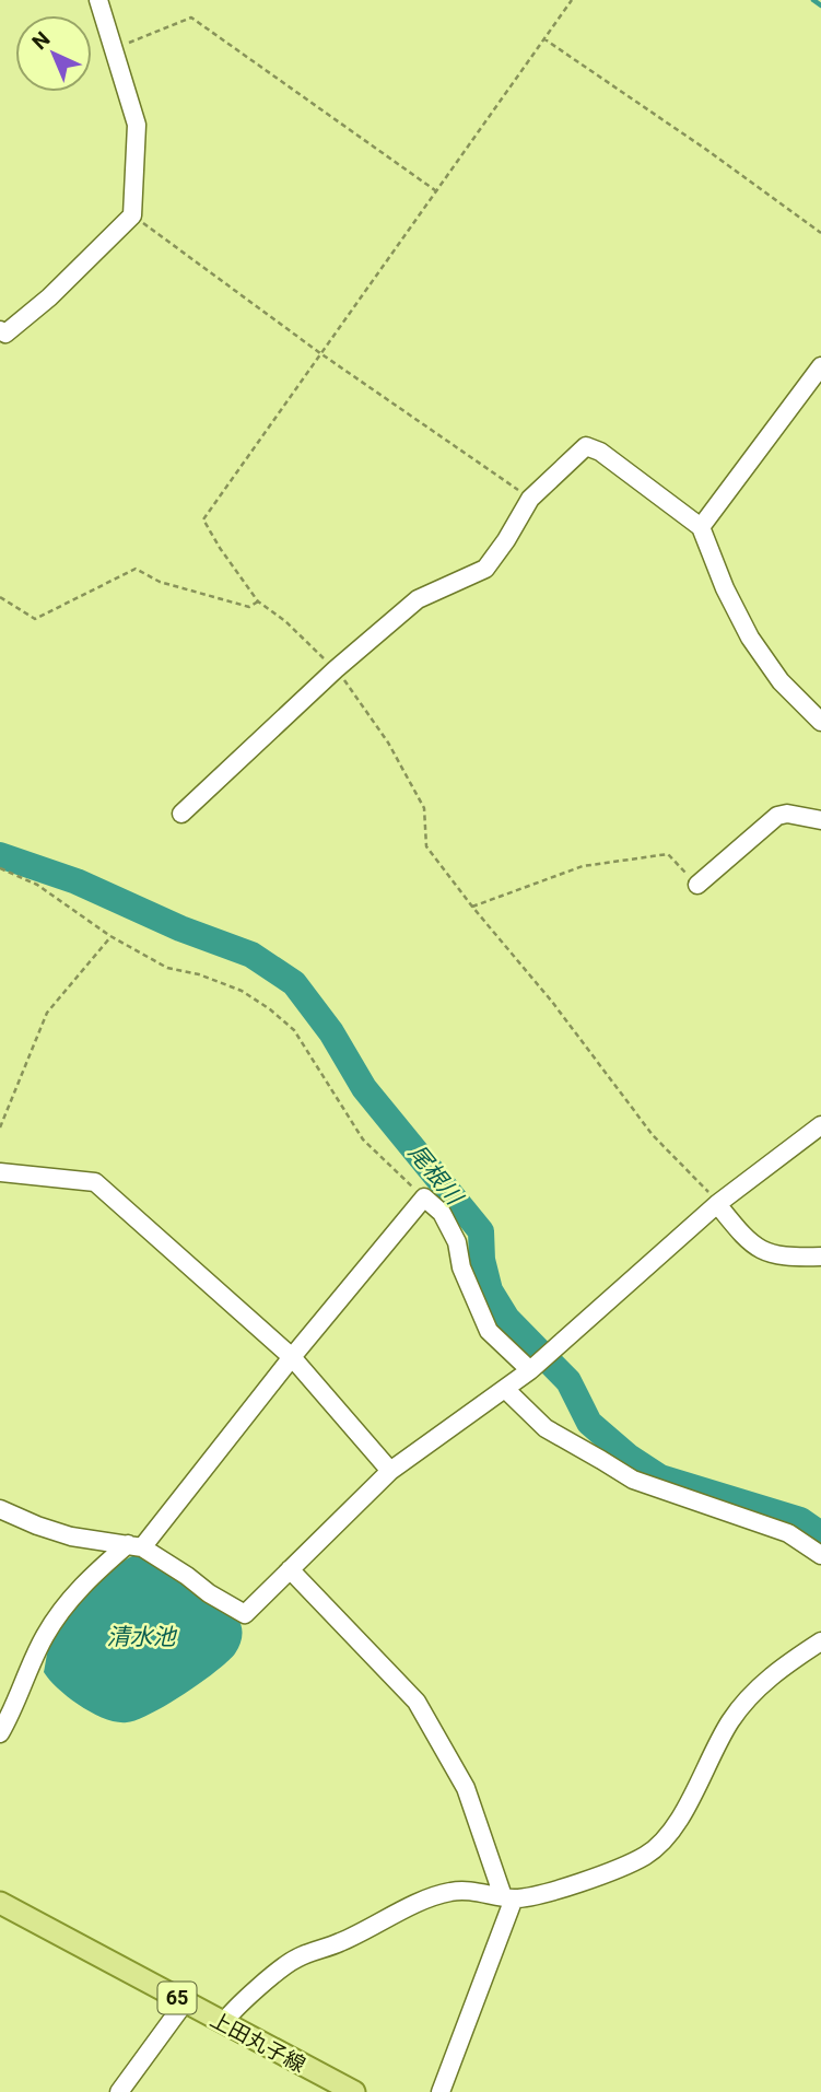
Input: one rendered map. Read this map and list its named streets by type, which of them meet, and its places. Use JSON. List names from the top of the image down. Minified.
{"streets":{"main road":["65","上田丸子線"]},"water":["尾根川","清水池"],"north":"top left"}
